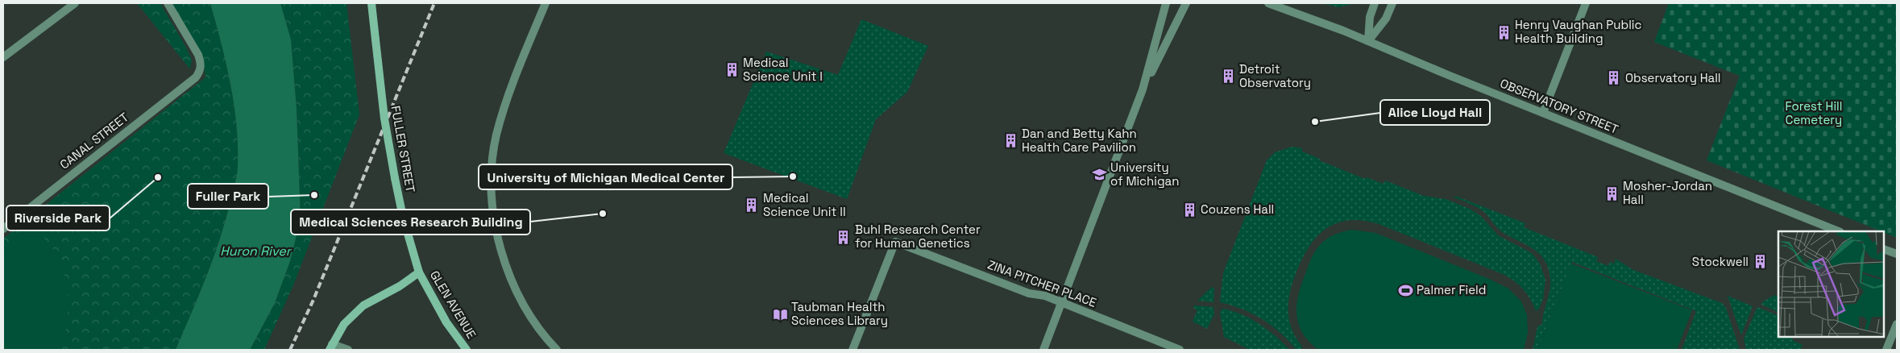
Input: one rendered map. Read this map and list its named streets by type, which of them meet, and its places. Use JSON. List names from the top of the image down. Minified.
{"streets":{"main road":["FULLER STREET","GLEN AVENUE"],"street":["OBSERVATORY STREET","CANAL STREET","ZINA PITCHER PLACE"]},"crossings":[["FULLER STREET","GLEN AVENUE"]],"water":["Huron River"],"parks":["Forest Hill Cemetery"],"places":{"building":["Henry Vaughan Public Health Building","Medical Science Unit I","Detroit Observatory","Observatory Hall","Dan and Betty Kahn Health Care Pavilion","Mosher-Jordan Hall","Medical Science Unit II","Couzens Hall","Buhl Research Center for Human Genetics","Stockwell"],"other":["Alice Lloyd Hall","University of Michigan Medical Center","Riverside Park","Fuller Park","Medical Sciences Research Building"],"school or university":["University of Michigan"],"sports":["Palmer Field"],"library":["Taubman Health Sciences Library"]}}
